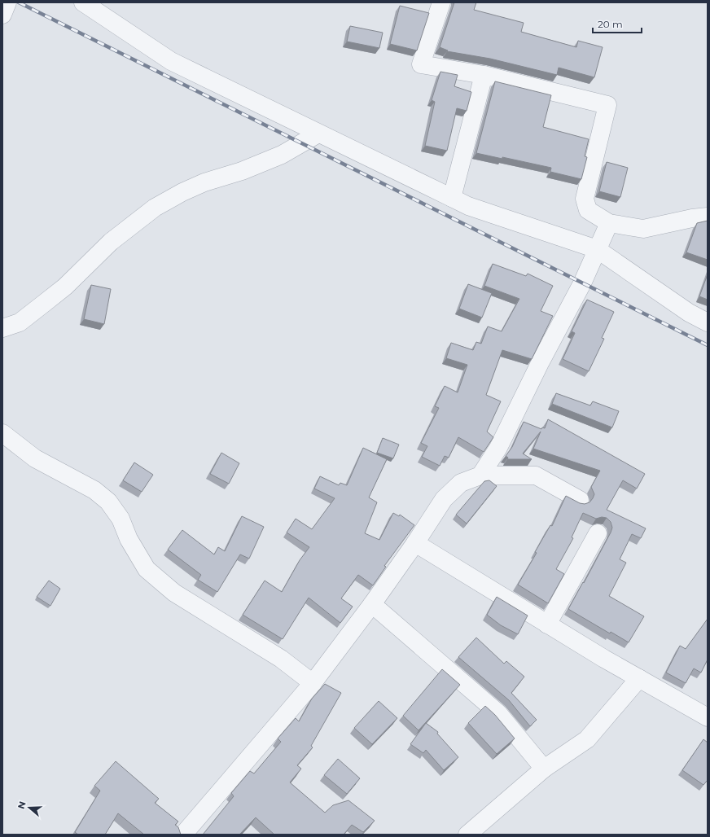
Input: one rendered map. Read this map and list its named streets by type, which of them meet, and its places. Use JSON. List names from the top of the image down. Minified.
{"scale_bar":"20 m","north":"left"}
